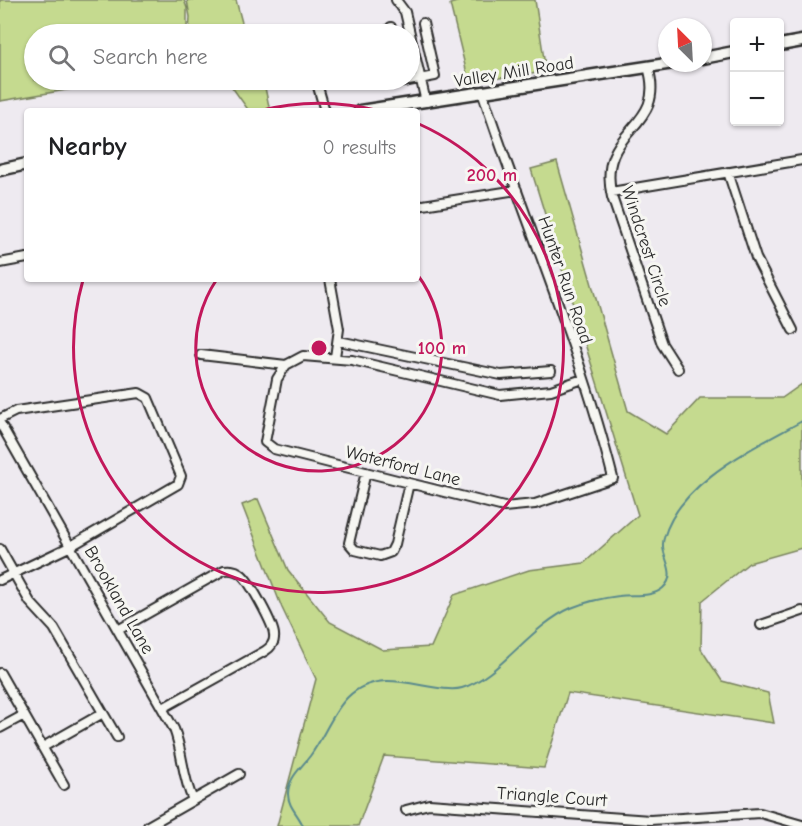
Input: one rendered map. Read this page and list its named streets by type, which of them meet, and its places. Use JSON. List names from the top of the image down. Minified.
{"streets":{"street":["Valley Mill Road","Windcrest Circle","Hunter Run Road","Waterford Lane","Brookland Lane","Triangle Court"]},"crossings":[["Valley Mill Road","Windcrest Circle"],["Valley Mill Road","Hunter Run Road"],["Hunter Run Road","Waterford Lane"]],"north":"top left","page":{"map_buttons":["+","−"],"search":"Search here","heading":["Nearby","0 results"]},"rings":["200 m","100 m"]}
